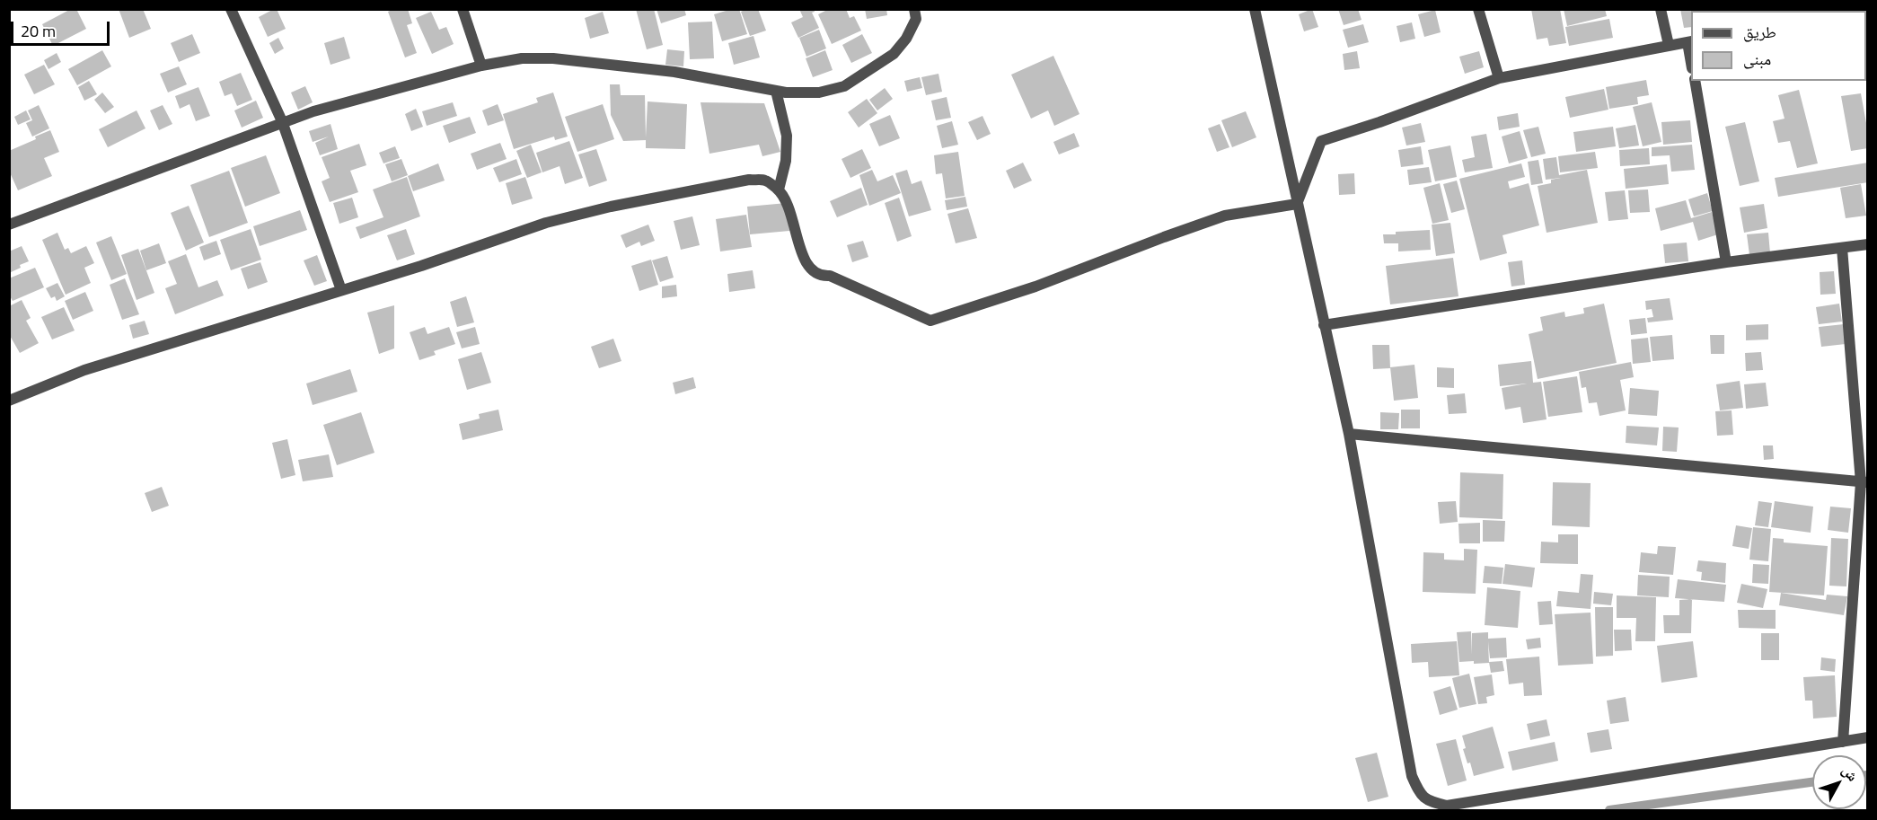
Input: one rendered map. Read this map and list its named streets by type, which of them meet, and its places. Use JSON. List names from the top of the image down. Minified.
{"legend":["طريق","مبنى"],"scale_bar":"20 m","north":"top right"}
